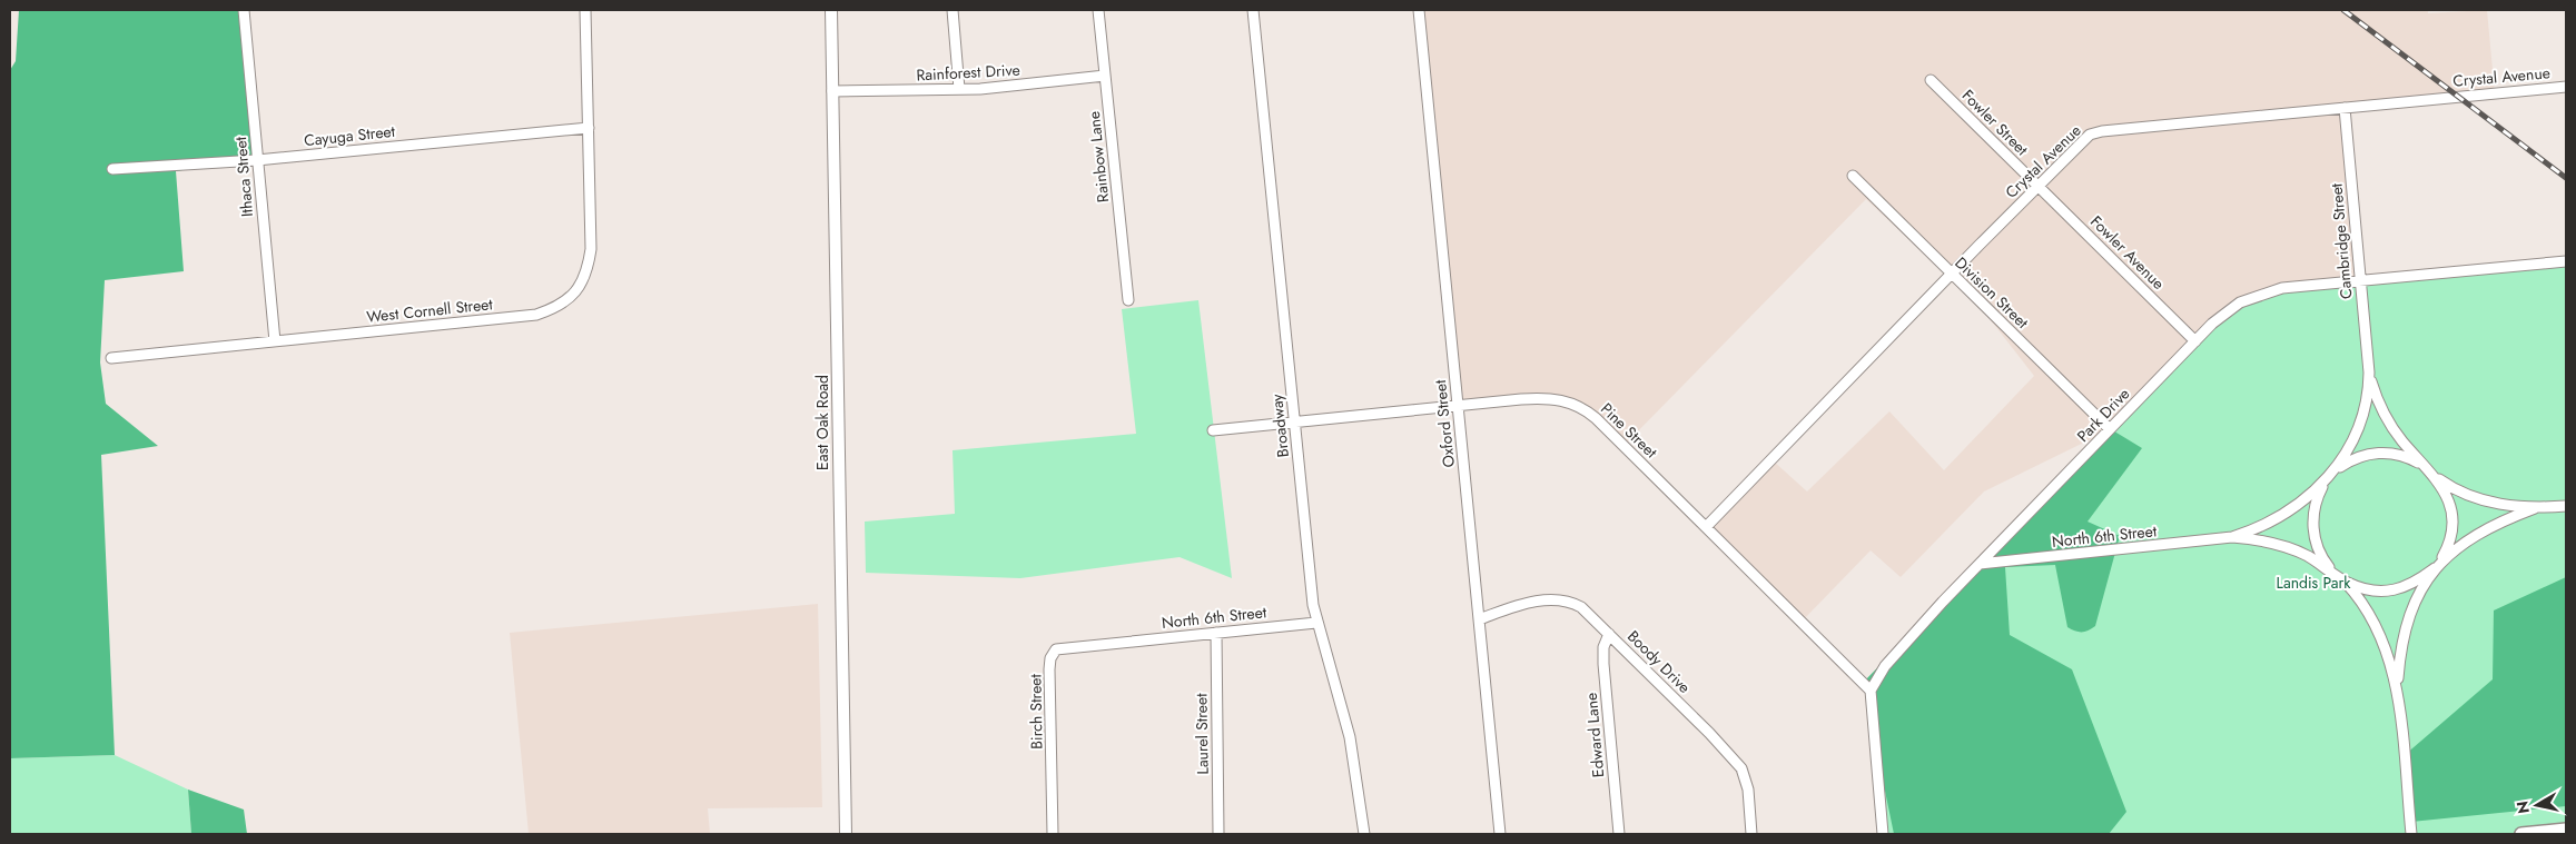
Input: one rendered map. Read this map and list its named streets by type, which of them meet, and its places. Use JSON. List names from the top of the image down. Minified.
{"streets":{"street":["Rainforest Drive","Crystal Avenue","Fowler Street","Cayuga Street","Rainbow Lane","Ithaca Street","Cambridge Street","Fowler Avenue","Division Street","West Cornell Street","Park Drive","East Oak Road","Oxford Street","Broadway","Pine Street","North 6th Street","Boody Drive","Birch Street","Laurel Street","Edward Lane"]},"crossings":[["Rainforest Drive","Rainbow Lane"],["Rainforest Drive","East Oak Road"],["Crystal Avenue","Fowler Street"],["Crystal Avenue","Cambridge Street"],["Crystal Avenue","Fowler Avenue"],["Crystal Avenue","Division Street"],["Crystal Avenue","Pine Street"],["Fowler Street","Fowler Avenue"],["Cayuga Street","Ithaca Street"],["Cayuga Street","West Cornell Street"],["Ithaca Street","West Cornell Street"],["Cambridge Street","Park Drive"],["Cambridge Street","North 6th Street"],["Fowler Avenue","Park Drive"],["Division Street","Park Drive"],["Park Drive","Pine Street"],["Park Drive","North 6th Street"],["Oxford Street","Pine Street"],["Oxford Street","Boody Drive"],["Broadway","Pine Street"],["Broadway","North 6th Street"],["North 6th Street","Birch Street"],["North 6th Street","Laurel Street"],["Boody Drive","Edward Lane"]],"parks":["Landis Park"],"north":"left"}
